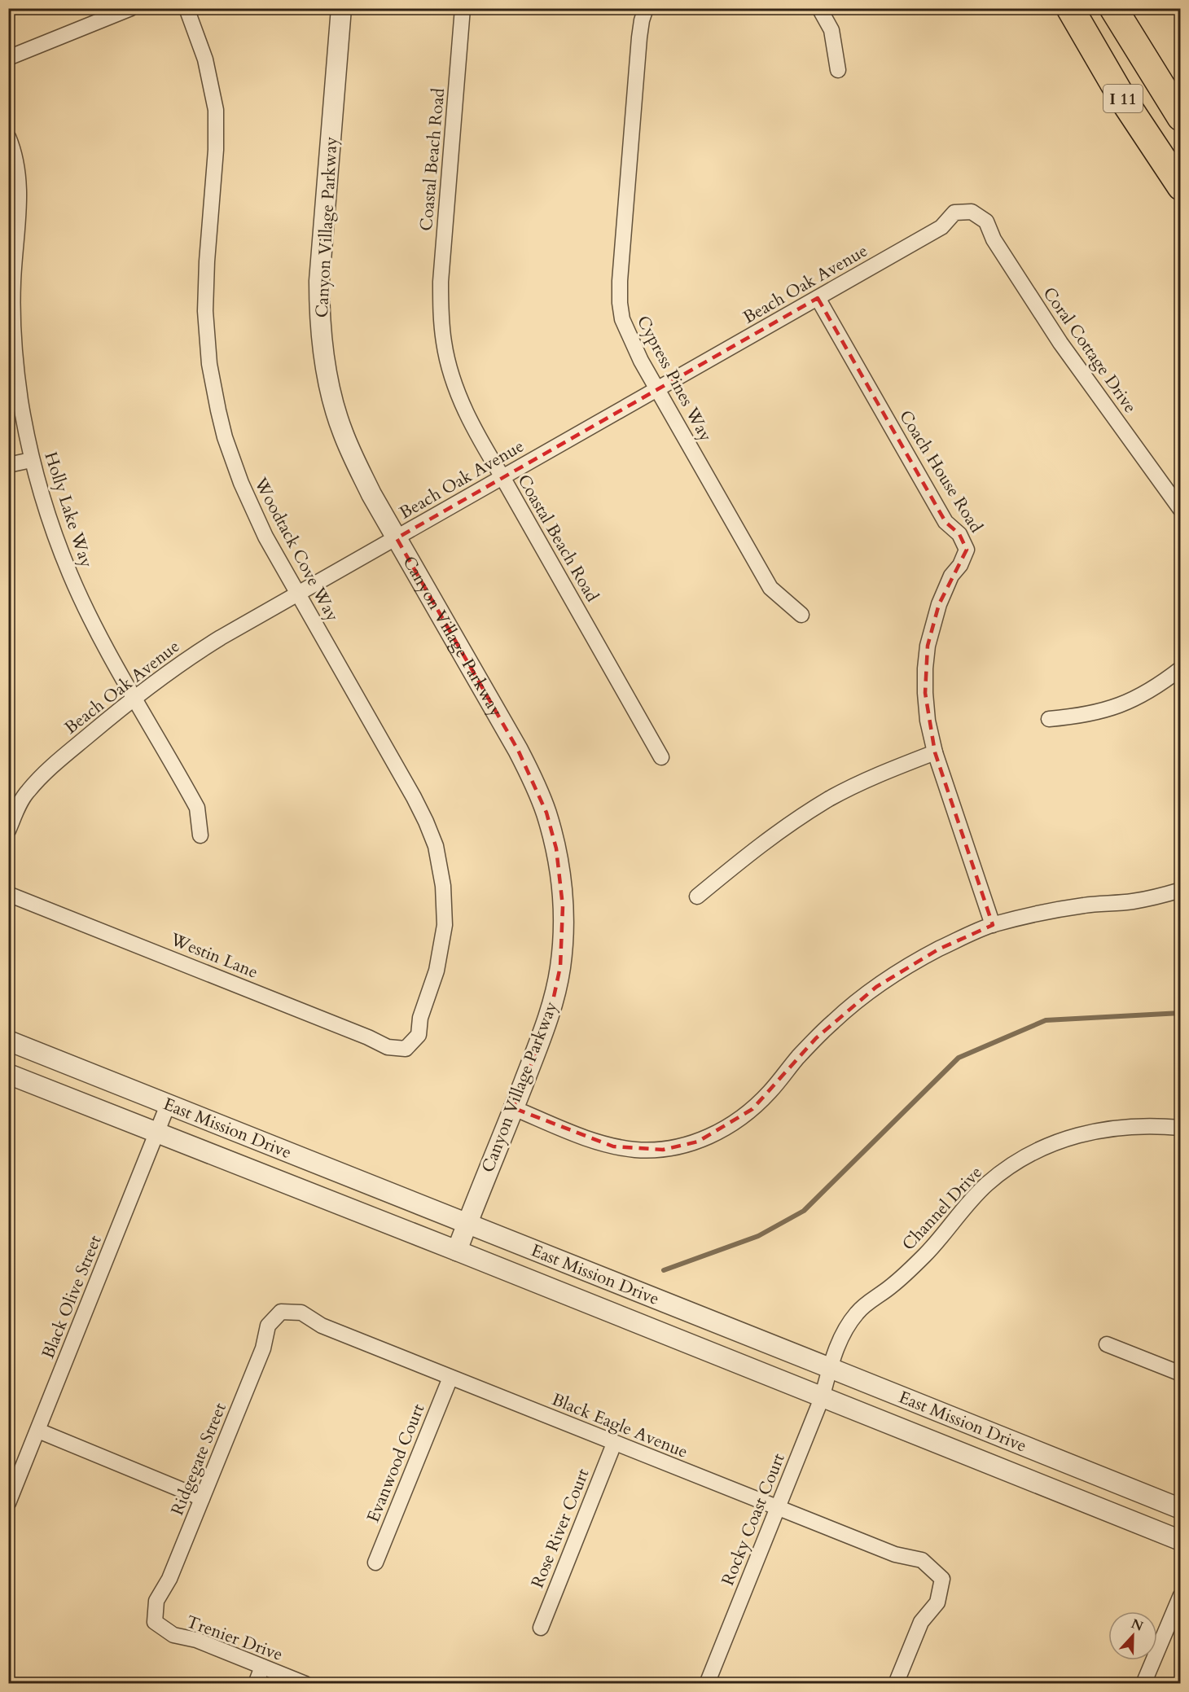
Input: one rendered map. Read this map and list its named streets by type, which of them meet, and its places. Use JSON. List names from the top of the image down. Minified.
{"streets":{"highway":["I 11"],"street":["Coastal Beach Road","Canyon Village Parkway","Beach Oak Avenue","Coral Cottage Drive","Cypress Pines Way","Coach House Road","Holly Lake Way","Woodtack Cove Way","Westin Lane","East Mission Drive","Channel Drive","Black Olive Street","Black Eagle Avenue","Ridgegate Street","Evanwood Court","Rocky Coast Court","Rose River Court","Trenier Drive"]},"crossings":[["Coastal Beach Road","Beach Oak Avenue"],["Canyon Village Parkway","Beach Oak Avenue"],["Canyon Village Parkway","East Mission Drive"],["Beach Oak Avenue","Coral Cottage Drive"],["Beach Oak Avenue","Cypress Pines Way"],["Beach Oak Avenue","Coach House Road"],["Beach Oak Avenue","Holly Lake Way"],["Beach Oak Avenue","Woodtack Cove Way"],["Woodtack Cove Way","Westin Lane"],["East Mission Drive","Channel Drive"],["East Mission Drive","Black Olive Street"],["East Mission Drive","Rocky Coast Court"],["Channel Drive","Rocky Coast Court"],["Black Eagle Avenue","Ridgegate Street"],["Black Eagle Avenue","Evanwood Court"],["Black Eagle Avenue","Rocky Coast Court"],["Black Eagle Avenue","Rose River Court"],["Ridgegate Street","Trenier Drive"]],"north":"top"}
